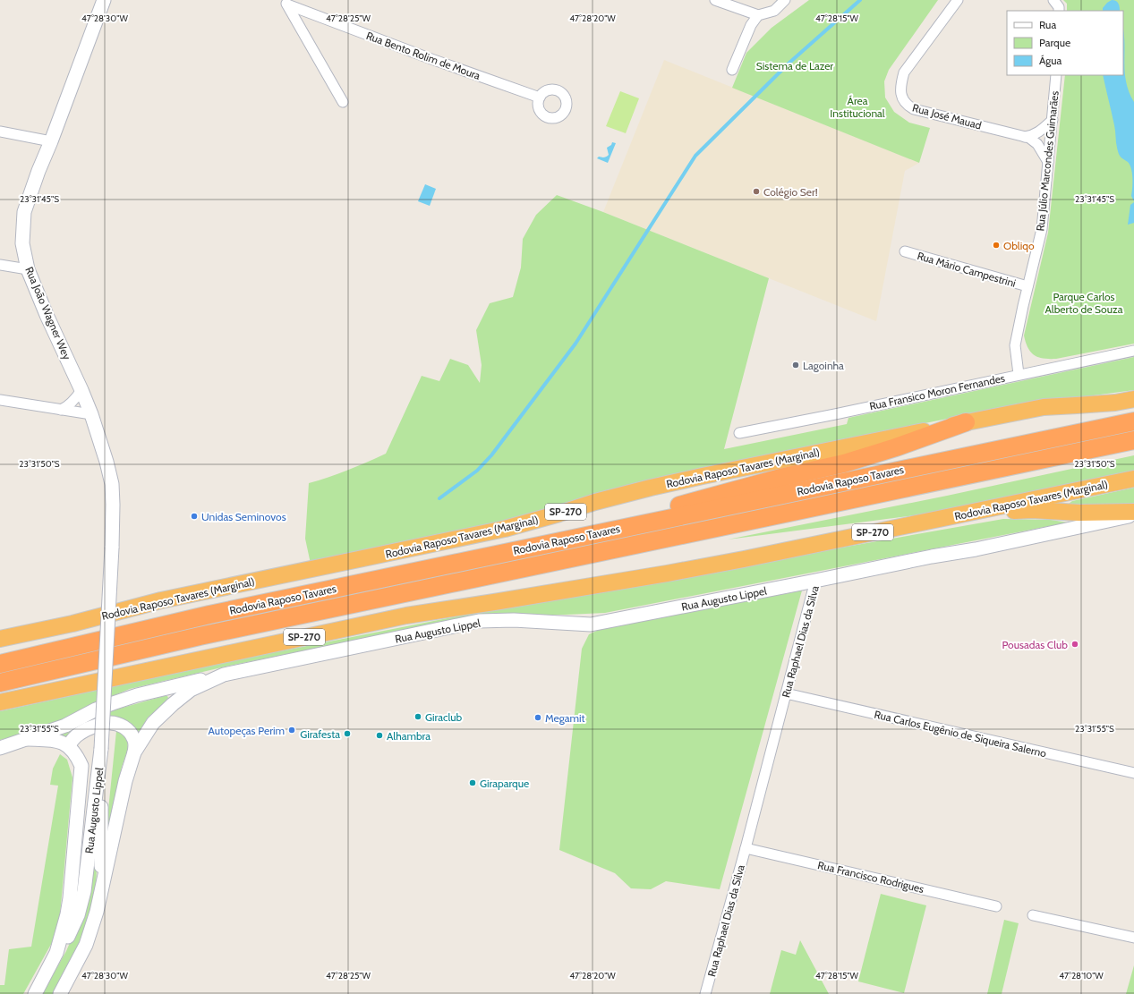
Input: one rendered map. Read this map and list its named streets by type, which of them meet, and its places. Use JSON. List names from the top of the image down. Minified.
{"streets":{"highway":["Rodovia Raposo Tavares (Marginal)","Rodovia Raposo Tavares","SP-270"],"main road":["Rua João Wagner Wey","Rua Augusto Lippel","Rua Raphael Dias da Silva"],"street":["Rua Bento Rolim de Moura","Rua José Mauad","Rua Júlio Marcondes Guimarães","Rua Mário Campestrini","Rua Fransico Moron Fernandes","Rua Carlos Eugênio de Siqueira Salerno","Rua Francisco Rodrigues"]},"crossings":[["Rua José Mauad","Rua Júlio Marcondes Guimarães"],["Rua Júlio Marcondes Guimarães","Rua Mário Campestrini"],["Rua Júlio Marcondes Guimarães","Rua Fransico Moron Fernandes"],["Rua João Wagner Wey","Rua Augusto Lippel"],["Rua Augusto Lippel","Rua Raphael Dias da Silva"],["Rua Raphael Dias da Silva","Rua Carlos Eugênio de Siqueira Salerno"],["Rua Raphael Dias da Silva","Rua Francisco Rodrigues"]],"parks":["Sistema de Lazer","Área Institucional","Parque Carlos Alberto de Souza"],"places":["Colégio Ser!","Obliqo","Lagoinha","Unidas Seminovos","Pousadas Club","Giraclub","Megamit","Autopeças Perim","Girafesta","Alhambra","Giraparque"],"legend":["Rua","Parque","Água"],"coordinates":["47°28'30\"W","47°28'25\"W","47°28'20\"W","47°28'15\"W","23°31'45\"S","23°31'50\"S","23°31'55\"S","47°28'10\"W"]}
